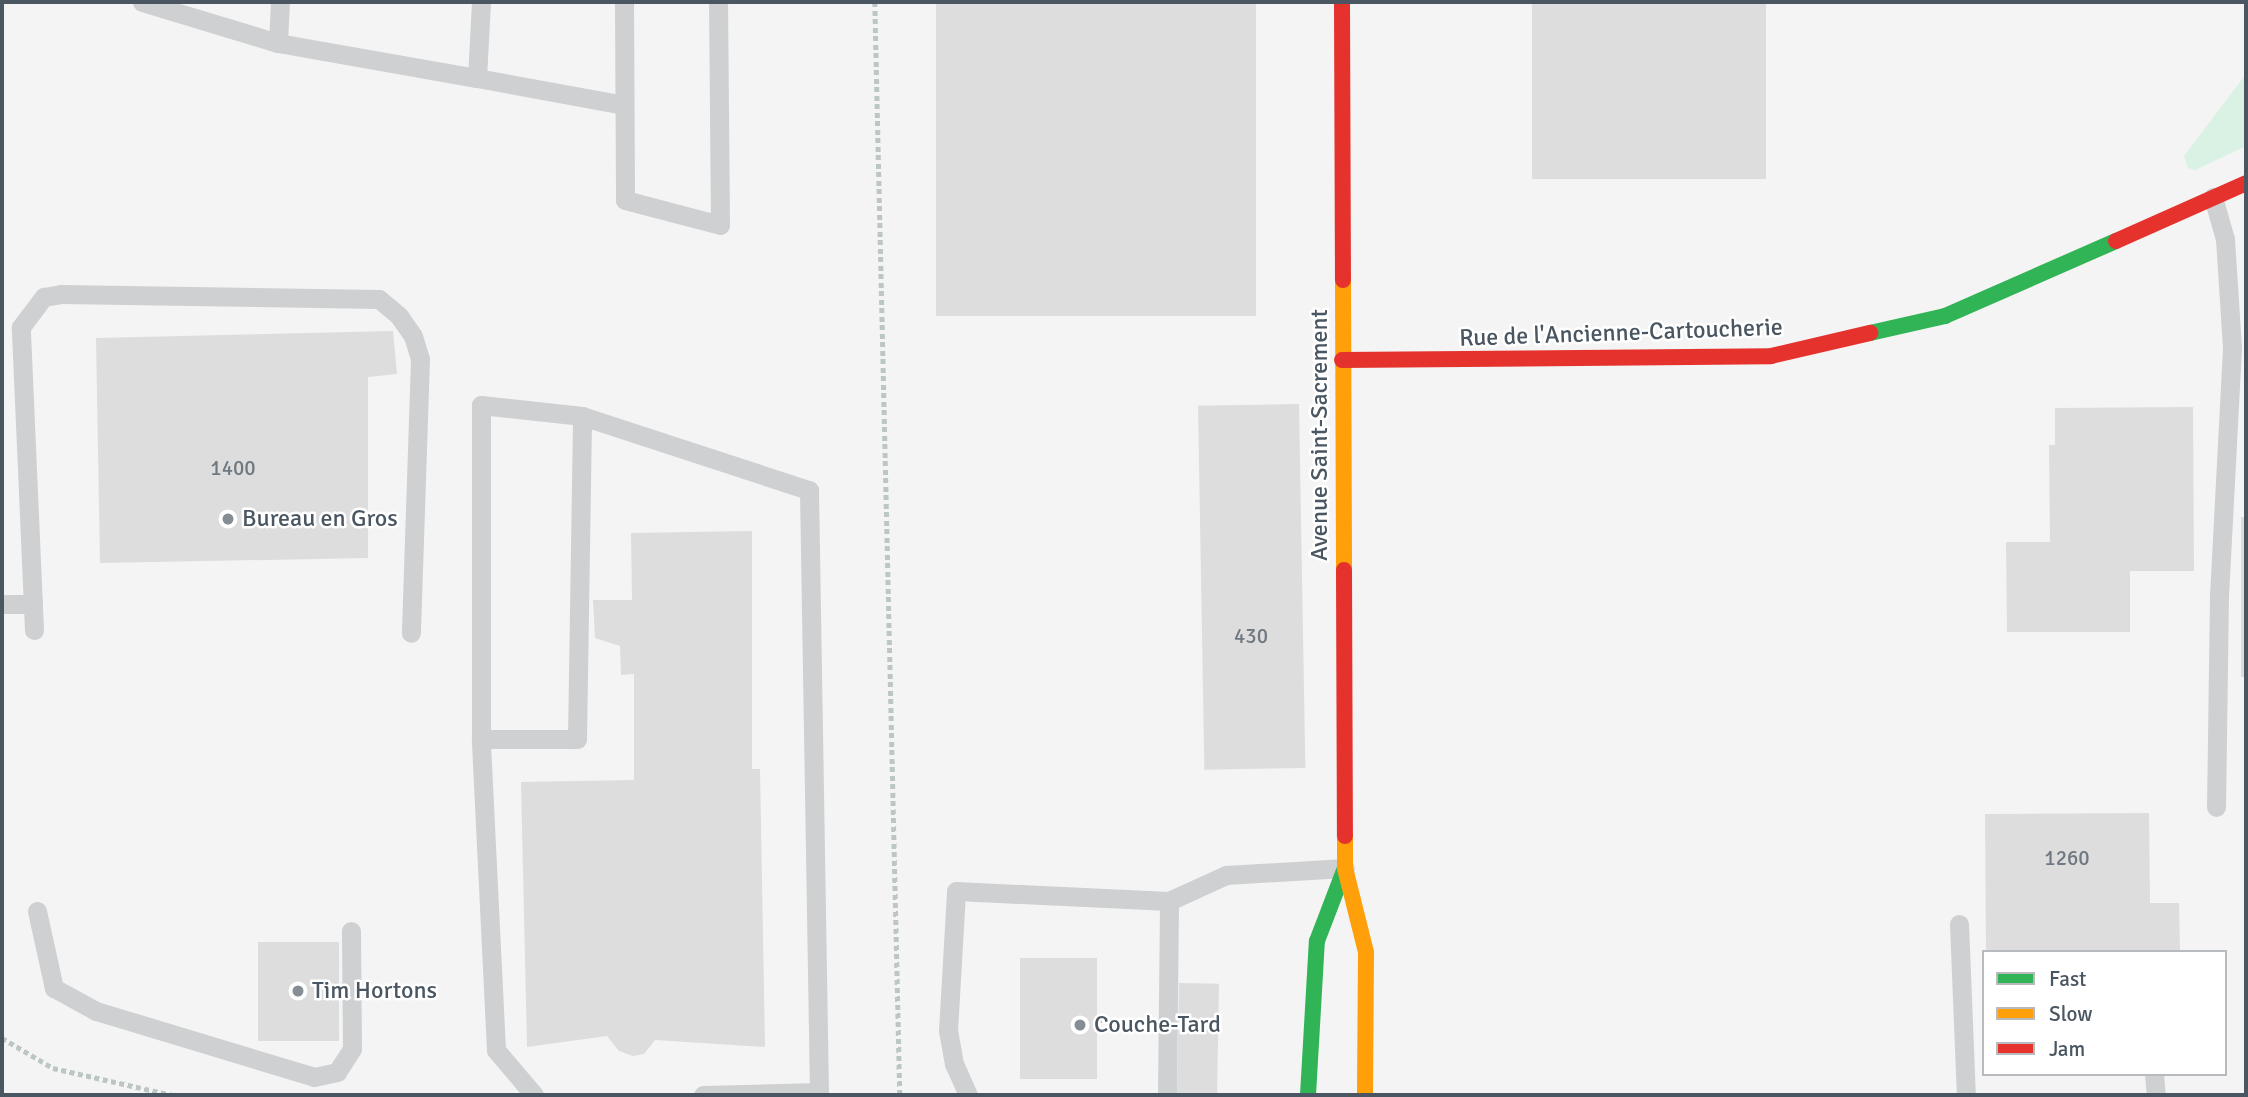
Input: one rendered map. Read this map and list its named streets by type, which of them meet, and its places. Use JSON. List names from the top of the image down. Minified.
{"streets":{"main road":["Rue de l'Ancienne-Cartoucherie","Avenue Saint-Sacrement"]},"crossings":[["Rue de l'Ancienne-Cartoucherie","Avenue Saint-Sacrement"]],"places":["Bureau en Gros","Tim Hortons","Couche-Tard"],"house_numbers":["1400","430","1260"],"legend":["Fast","Slow","Jam"]}
